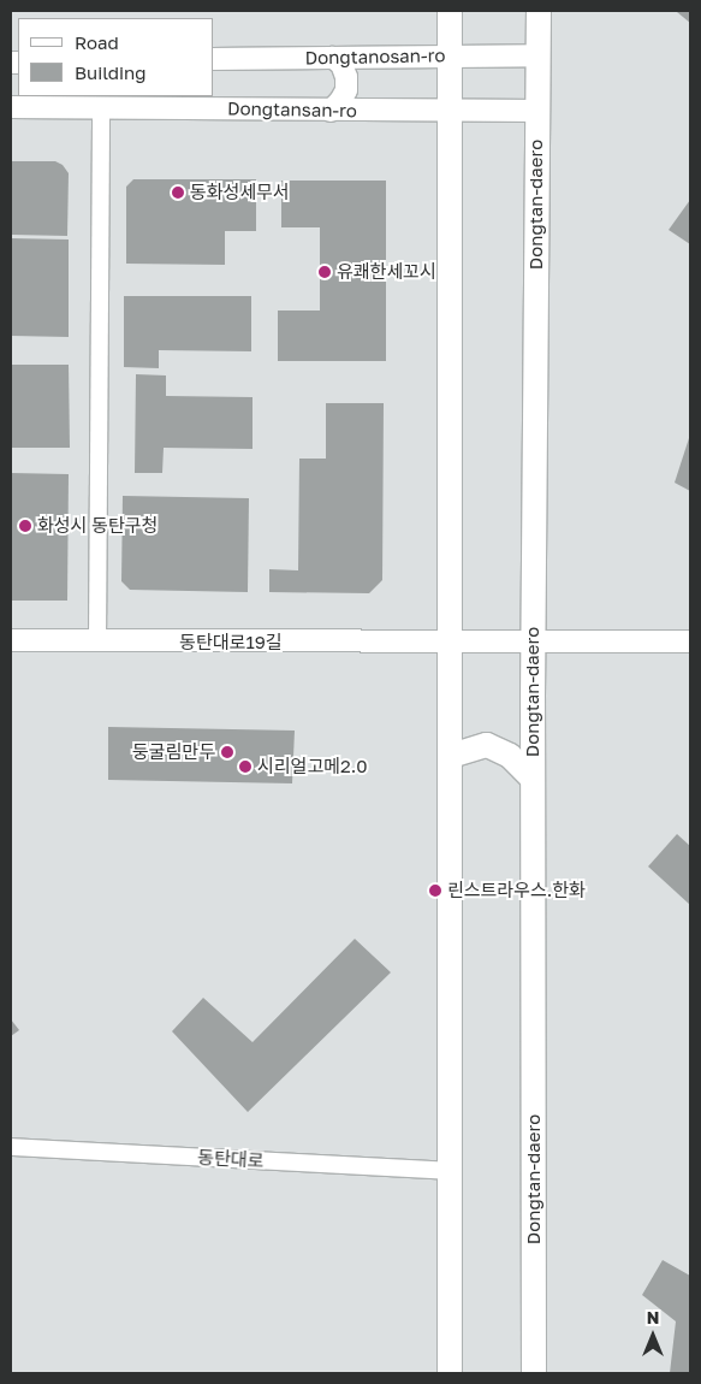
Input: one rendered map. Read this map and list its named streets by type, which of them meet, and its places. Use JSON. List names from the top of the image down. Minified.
{"streets":{"main road":["Dongtan-daero"],"street":["Dongtanosan-ro","Dongtansan-ro","동탄대로19길","동탄대로"]},"crossings":[["Dongtanosan-ro","Dongtan-daero"],["Dongtansan-ro","Dongtan-daero"],["Dongtan-daero","동탄대로19길"]],"places":["동화성세무서","유쾌한세꼬시","화성시 동탄구청","둥굴림만두","시리얼고메2.0","린스트라우스.한화"],"legend":["Road","Building"],"north":"top"}
